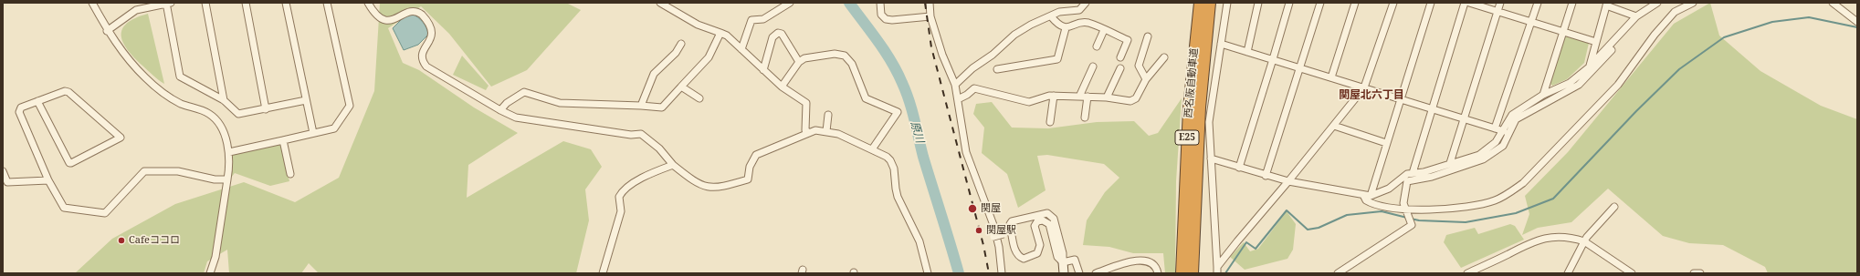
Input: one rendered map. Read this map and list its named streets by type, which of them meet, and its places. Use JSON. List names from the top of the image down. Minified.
{"streets":{"highway":["西名阪自動車道","E25"]},"districts":["関屋北六丁目"],"water":["原川"],"places":["関屋","関屋駅","Cafeココロ"]}
